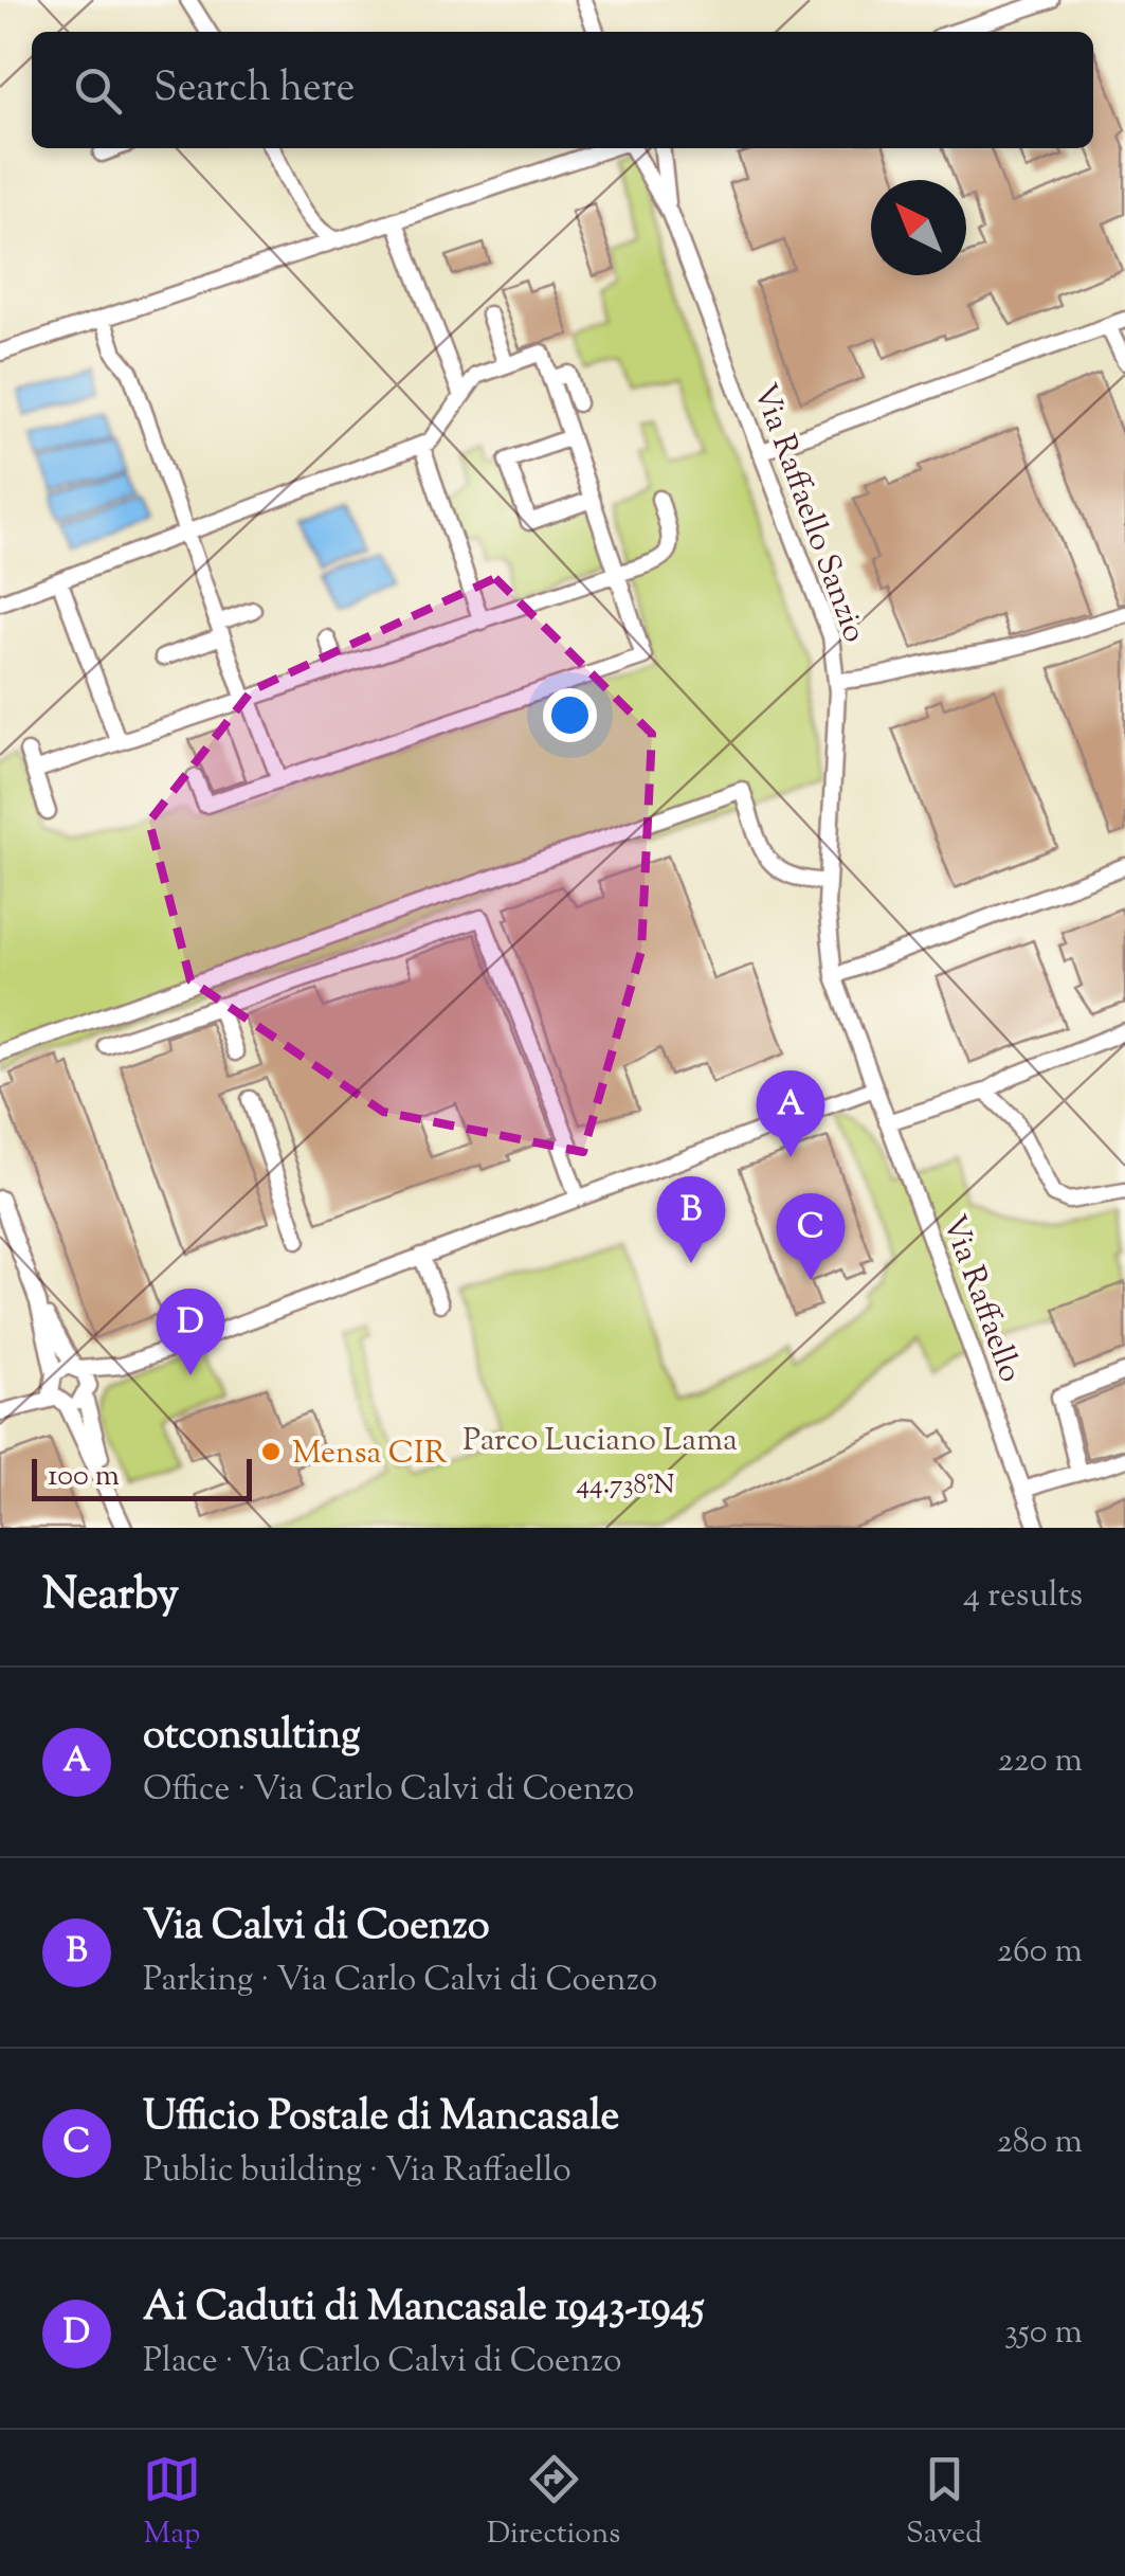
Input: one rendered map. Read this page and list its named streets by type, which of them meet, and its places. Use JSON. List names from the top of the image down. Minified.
{"streets":{"street":["Via Raffaello Sanzio","Via Raffaello"]},"crossings":[["Via Raffaello Sanzio","Via Raffaello"]],"parks":["Parco Luciano Lama"],"places":["Mensa CIR"],"scale_bar":"100 m","north":"top left","page":{"search":"Search here","pins":["A","B","C","D"],"scale":"100 m","heading":["Nearby","4 results"],"list":[{"mark":"A","name":"otconsulting","note":"Office · Via Carlo Calvi di Coenzo","value":"220 m"},{"mark":"B","name":"Via Calvi di Coenzo","note":"Parking · Via Carlo Calvi di Coenzo","value":"260 m"},{"mark":"C","name":"Ufficio Postale di Mancasale","note":"Public building · Via Raffaello","value":"280 m"},{"mark":"D","name":"Ai Caduti di Mancasale 1943-1945","note":"Place · Via Carlo Calvi di Coenzo","value":"350 m"}],"nav":["Map","Directions","Saved"]},"coordinates":["44.738°N"]}
